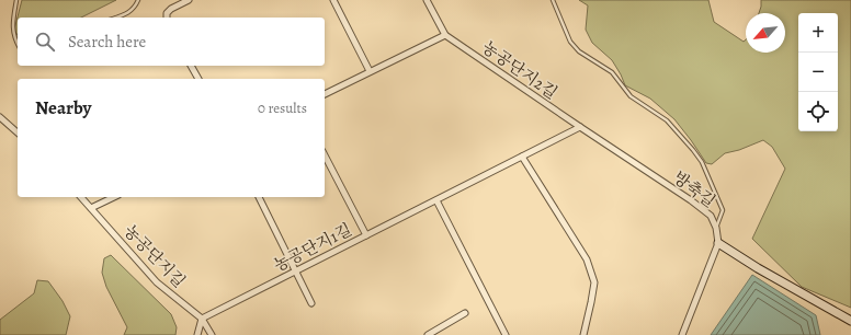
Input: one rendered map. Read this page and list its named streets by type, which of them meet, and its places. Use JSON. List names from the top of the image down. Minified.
{"streets":{"street":["농공단지2길","방축길","농공단지1길","농공단지길"]},"crossings":[["농공단지2길","방축길"],["농공단지2길","농공단지1길"],["방축길","농공단지1길"],["농공단지1길","농공단지길"]],"north":"bottom left","page":{"map_buttons":["+","−"],"search":"Search here","heading":["Nearby","0 results"]}}
